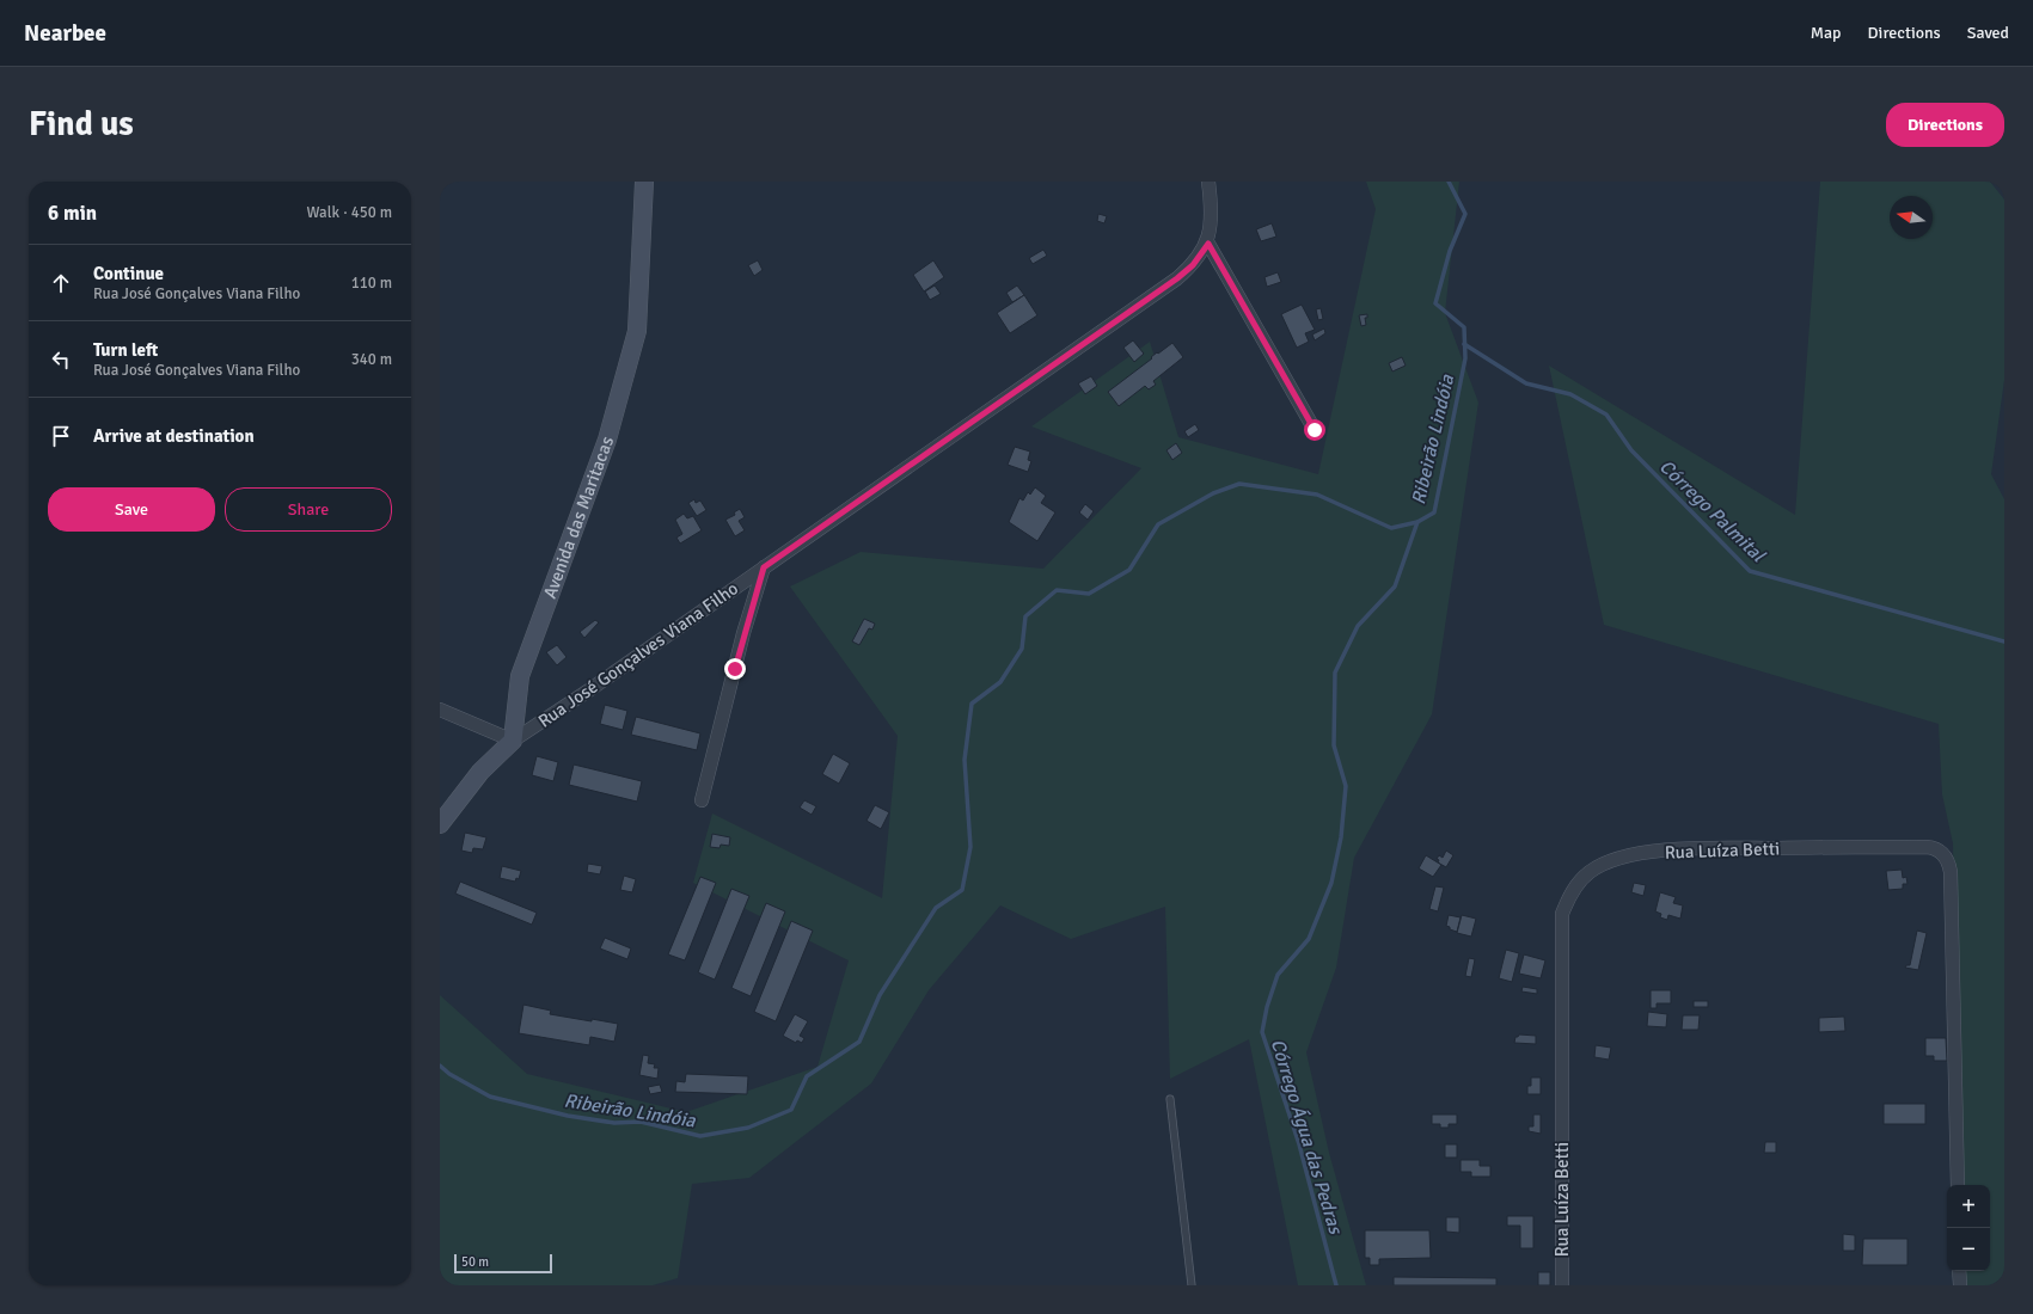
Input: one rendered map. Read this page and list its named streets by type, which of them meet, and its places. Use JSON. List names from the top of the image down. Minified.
{"streets":{"street":["Avenida das Maritacas","Rua José Gonçalves Viana Filho","Rua Luíza Betti"]},"crossings":[["Avenida das Maritacas","Rua José Gonçalves Viana Filho"]],"water":["Ribeirão Lindóia","Córrego Palmital","Córrego Água das Pedras"],"scale_bar":"50 m","north":"left","page":{"header":"Nearbee","nav":["Map","Directions","Saved"],"buttons":["Directions",["Save","Share"]],"title":"Find us","heading":["6 min","Walk · 450 m"],"list":[["Continue","Rua José Gonçalves Viana Filho","110 m"],["Turn left","Rua José Gonçalves Viana Filho","340 m"],"Arrive at destination"],"map_buttons":["+","−"],"scale":"50 m"}}
